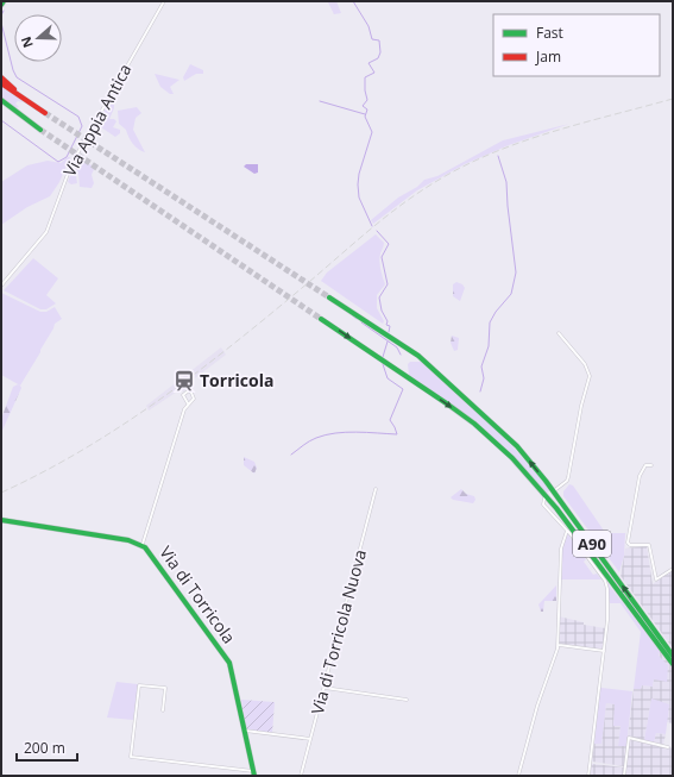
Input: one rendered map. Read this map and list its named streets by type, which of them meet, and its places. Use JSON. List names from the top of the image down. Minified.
{"streets":{"main road":["A90","Via di Torricola"],"street":["Via Appia Antica","Via di Torricola Nuova"]},"places":{"station":["Torricola"]},"legend":["Fast","Jam"],"scale_bar":"200 m","north":"left"}
